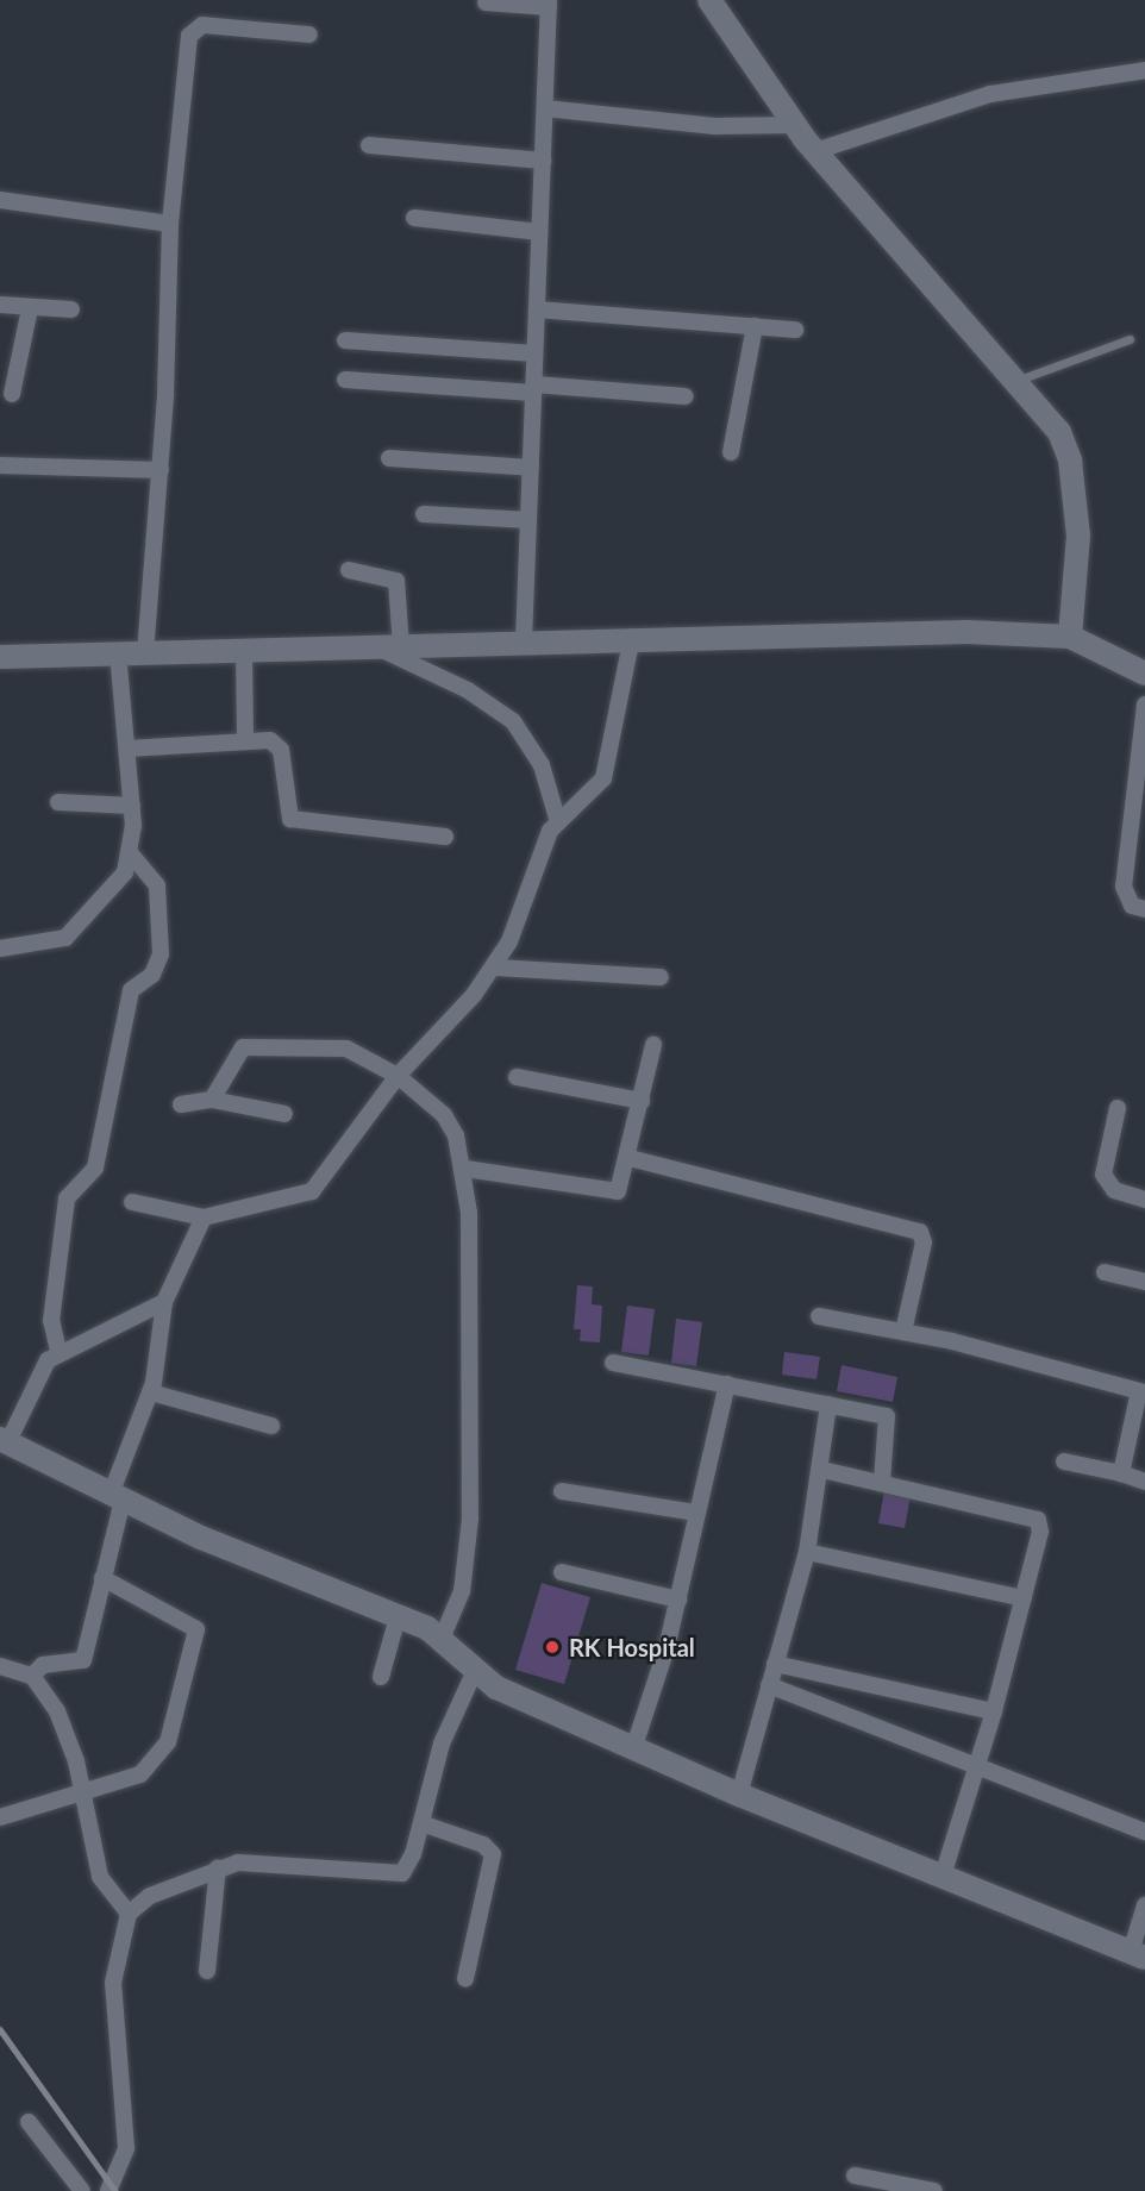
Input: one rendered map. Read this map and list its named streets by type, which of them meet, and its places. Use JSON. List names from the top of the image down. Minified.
{"places":["RK Hospital"]}
